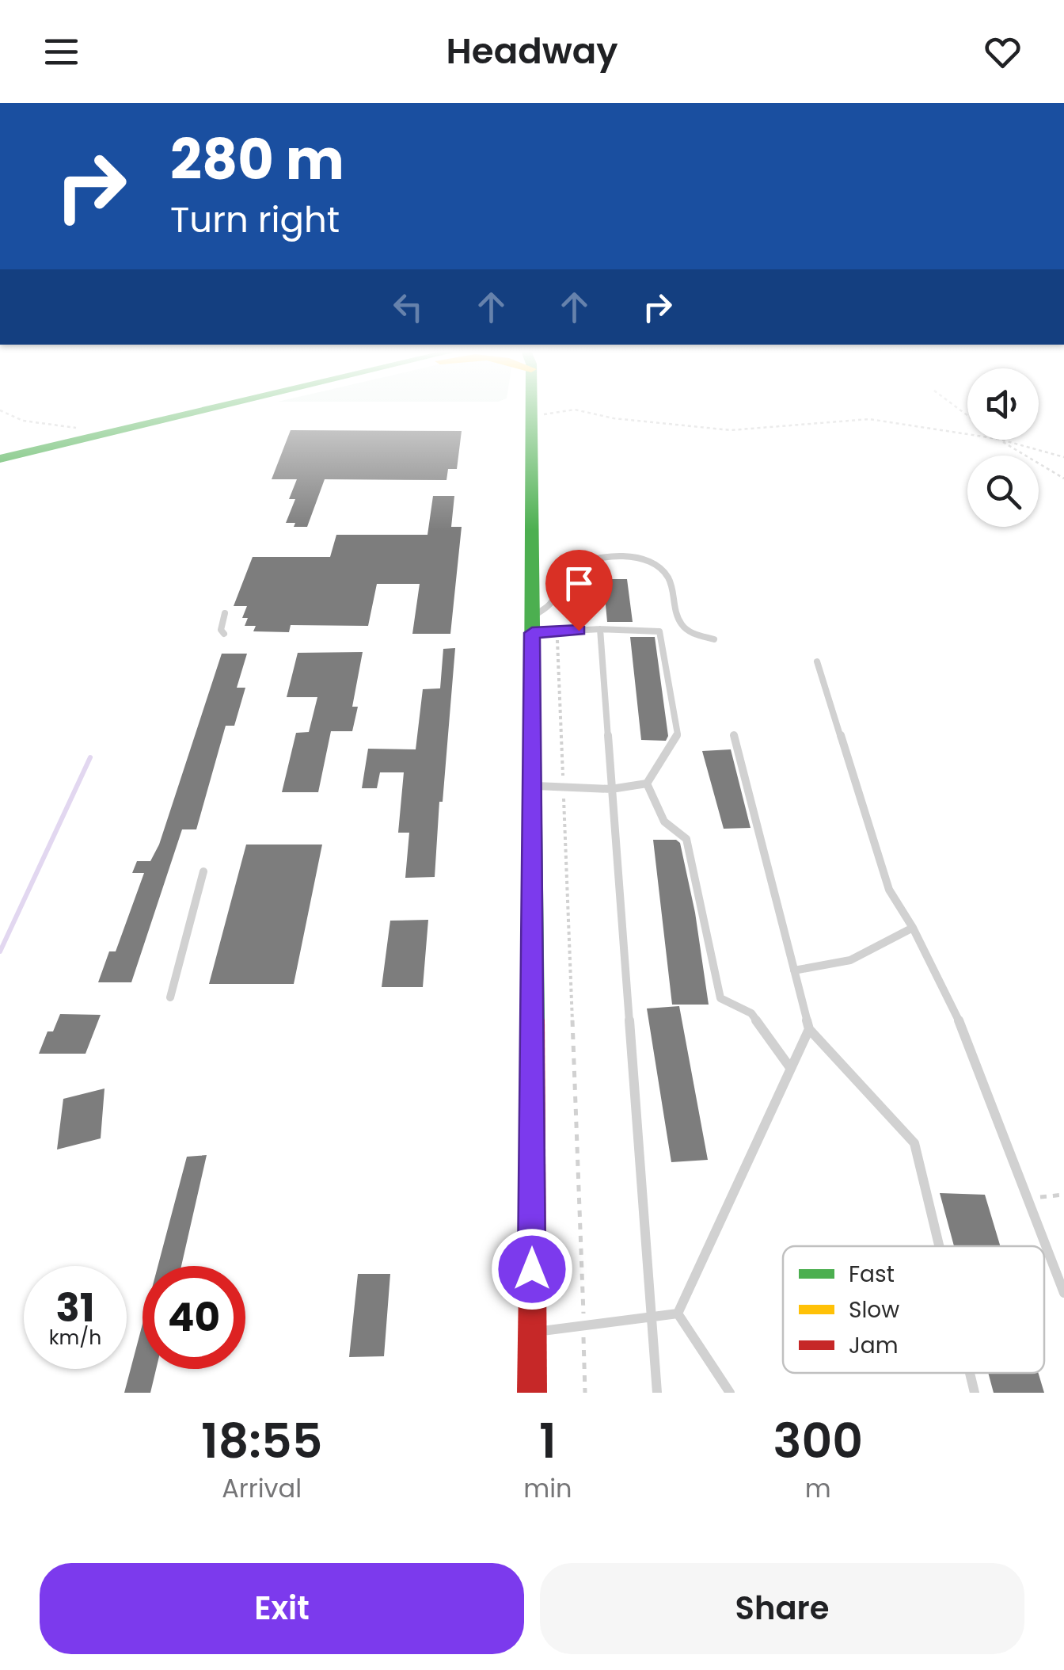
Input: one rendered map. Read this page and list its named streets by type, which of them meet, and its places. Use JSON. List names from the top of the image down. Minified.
{"legend":["Fast","Slow","Jam"],"page":{"header":"Headway","turn":["280 m","Turn right"],"speed":"31 km/h","limit":"40","eta":["18:55","Arrival","1","min","300","m"],"buttons":["Exit","Share"]}}
